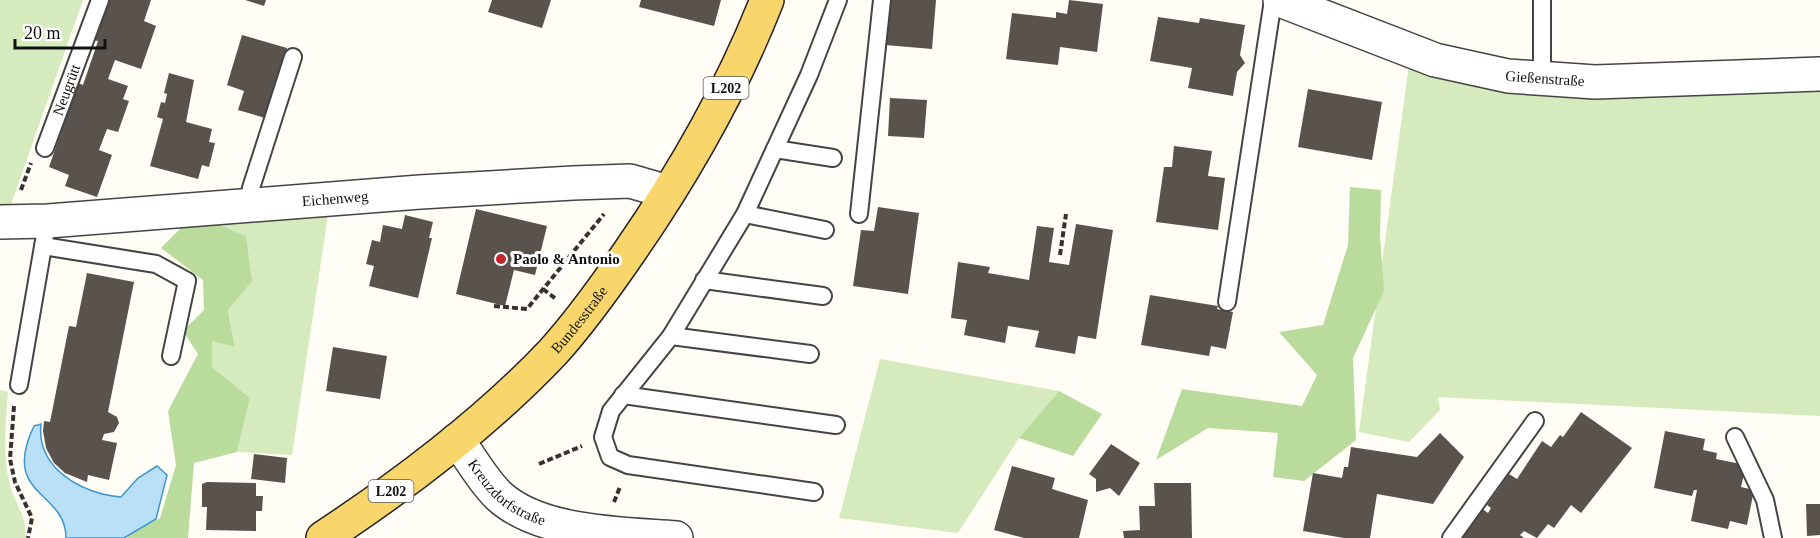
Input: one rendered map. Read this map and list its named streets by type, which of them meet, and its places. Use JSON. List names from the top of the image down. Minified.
{"streets":{"main road":["L202","Bundesstraße"],"street":["Gießenstraße","Eichenweg","Kreuzdorfstraße"],"lane":["Neugrütt"]},"crossings":[["Eichenweg","Bundesstraße"],["Bundesstraße","Kreuzdorfstraße"]],"places":["Paolo & Antonio"],"scale_bar":"20 m"}
